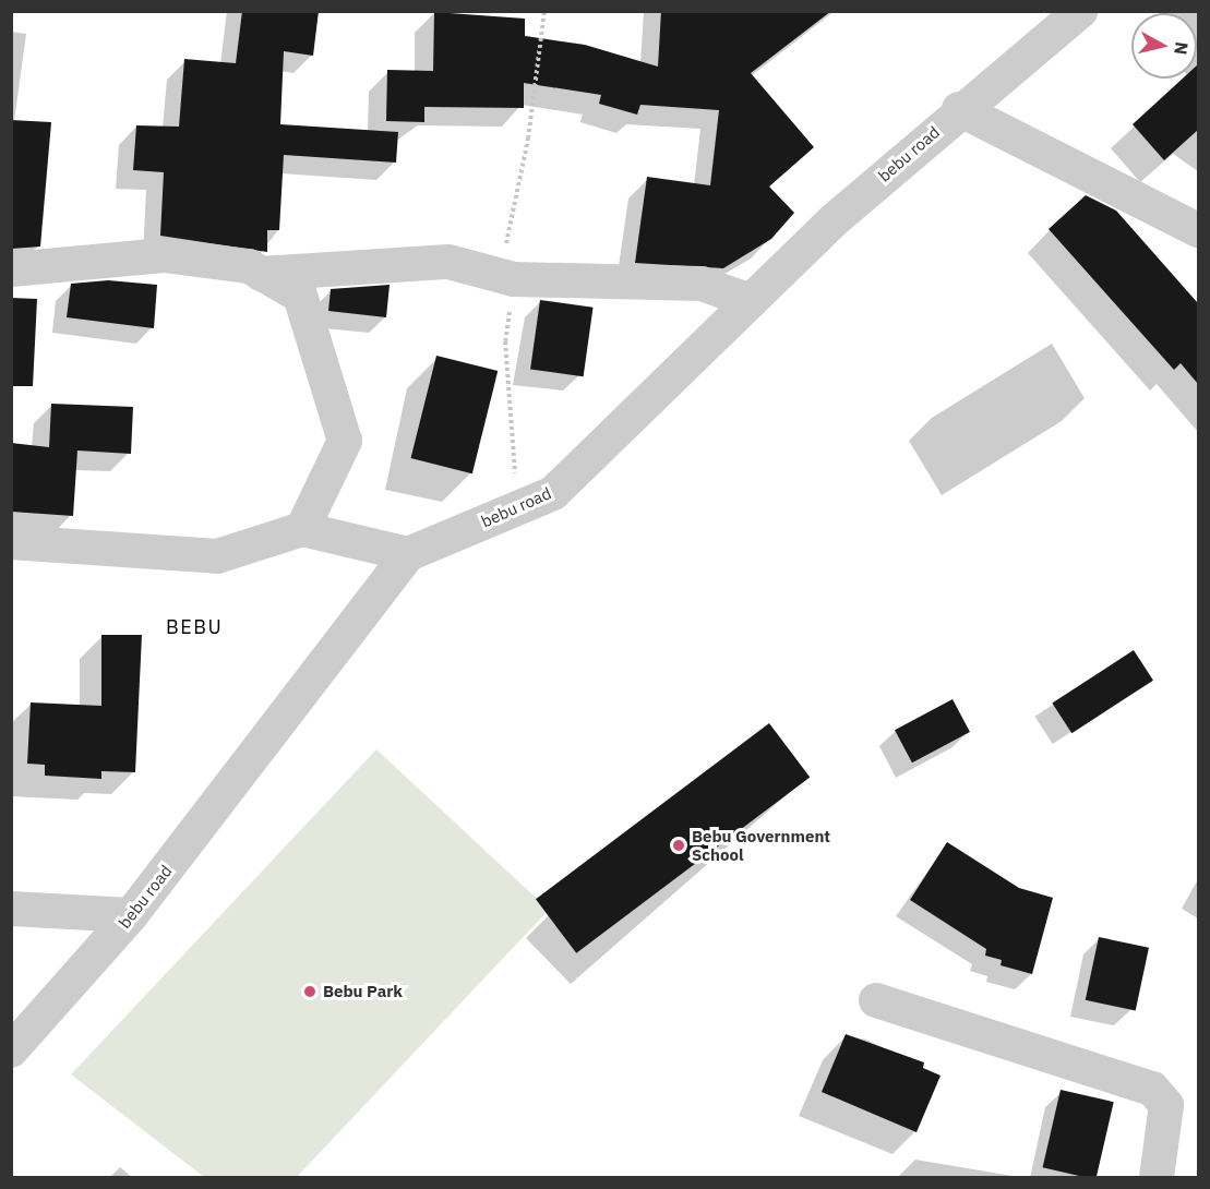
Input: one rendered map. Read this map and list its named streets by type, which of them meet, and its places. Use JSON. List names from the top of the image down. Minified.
{"streets":{"street":["bebu road"]},"districts":["BEBU"],"places":["Bebu Government School","Bebu Park"],"north":"right"}
